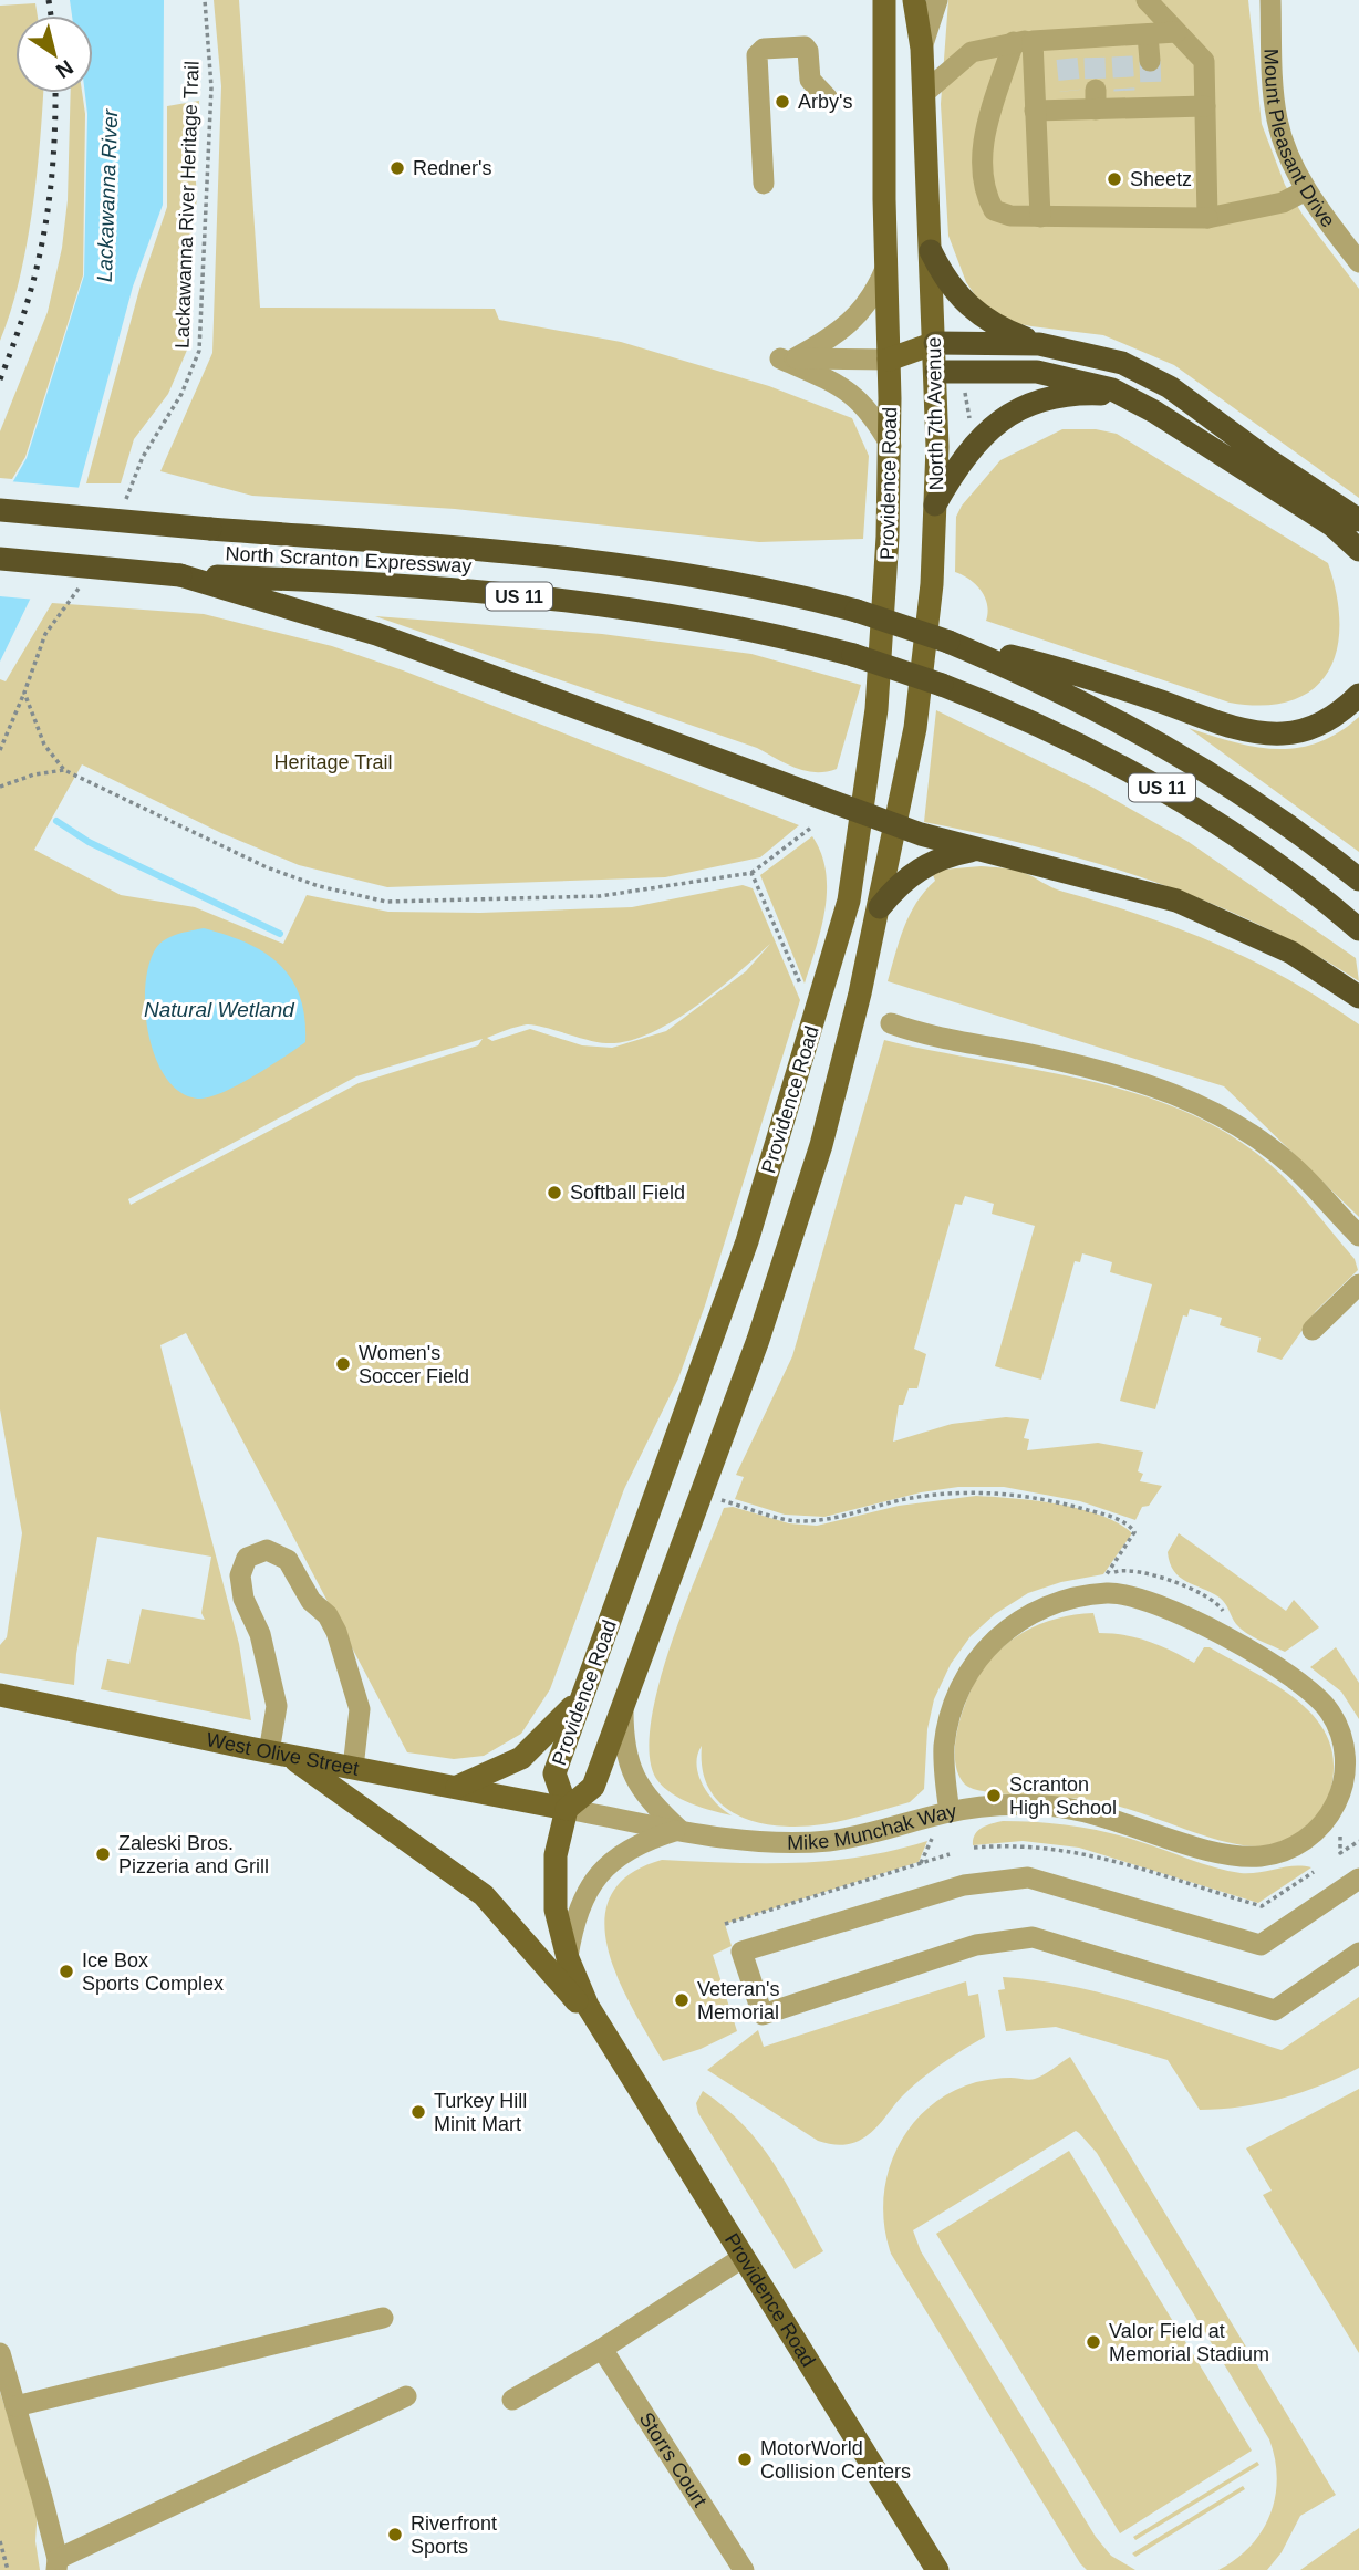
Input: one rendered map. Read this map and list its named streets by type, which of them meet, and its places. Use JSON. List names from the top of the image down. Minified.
{"streets":{"highway":["North Scranton Expressway","US 11"],"main road":["North 7th Avenue","Providence Road","West Olive Street"],"street":["Mount Pleasant Drive","Mike Munchak Way","Storrs Court"],"path":["Lackawanna River Heritage Trail"]},"crossings":[["North 7th Avenue","Providence Road"],["Providence Road","West Olive Street"],["Providence Road","Mike Munchak Way"],["West Olive Street","Mike Munchak Way"]],"water":["Lackawanna River","Natural Wetland"],"parks":["Heritage Trail"],"places":["Arby's","Redner's","Sheetz","Softball Field","Women's Soccer Field","Scranton High School","Zaleski Bros. Pizzeria and Grill","Ice Box Sports Complex","Veteran's Memorial","Turkey Hill Minit Mart","Valor Field at Memorial Stadium","MotorWorld Collision Centers","Riverfront Sports"],"north":"bottom right"}
